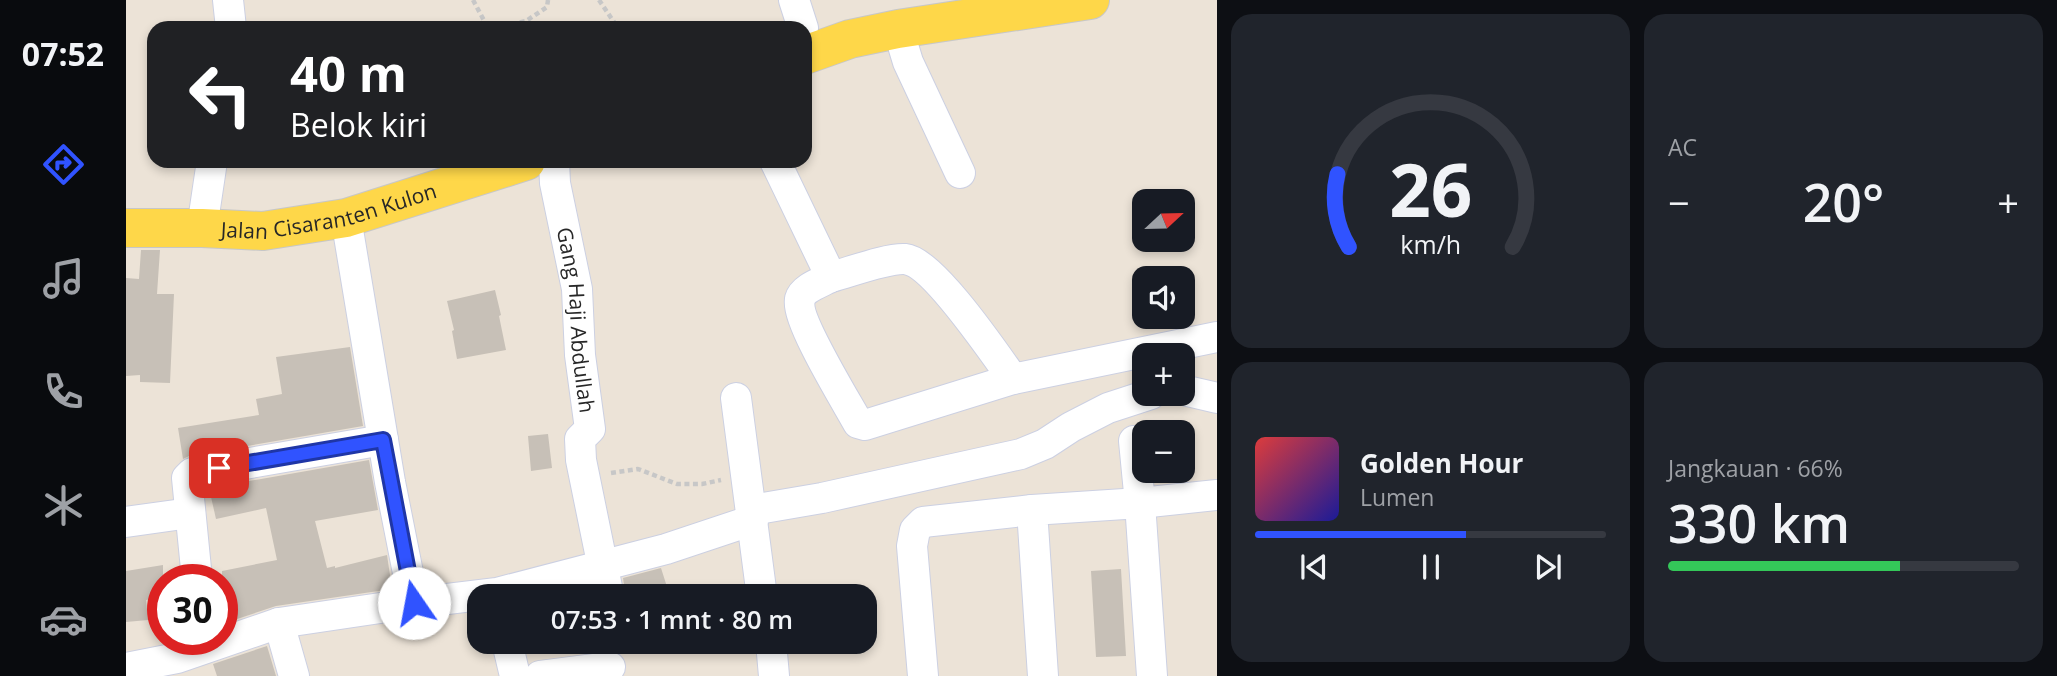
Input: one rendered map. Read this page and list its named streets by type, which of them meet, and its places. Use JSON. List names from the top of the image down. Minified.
{"streets":{"main road":["Jalan Cisaranten Kulon"],"street":["Gang Haji Abdullah"]},"north":"right","page":{"tabs":"07:52","tile":["AC",["Jangkauan · 66%","330 km"]],"turn":["40 m","Belok kiri"],"heat":["−","20°","+"],"map_buttons":["+","−"],"song":["Golden Hour","Lumen"],"limit":"30","trip":"07:53 · 1 mnt · 80 m","gauge":["26","km/h"]}}
